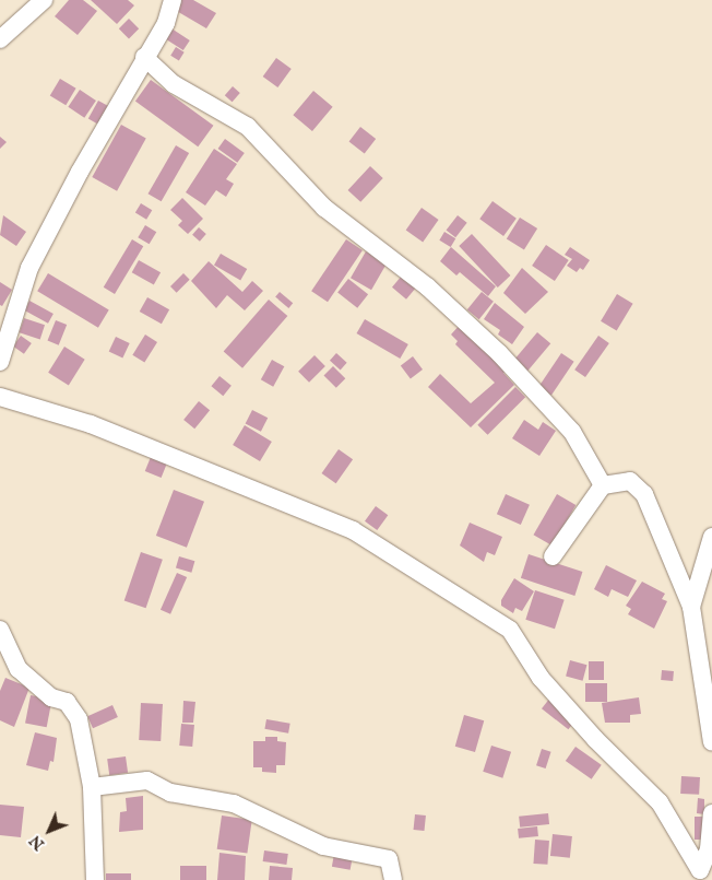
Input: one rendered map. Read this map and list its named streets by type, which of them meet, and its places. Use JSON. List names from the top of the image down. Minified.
{"north":"bottom left"}
